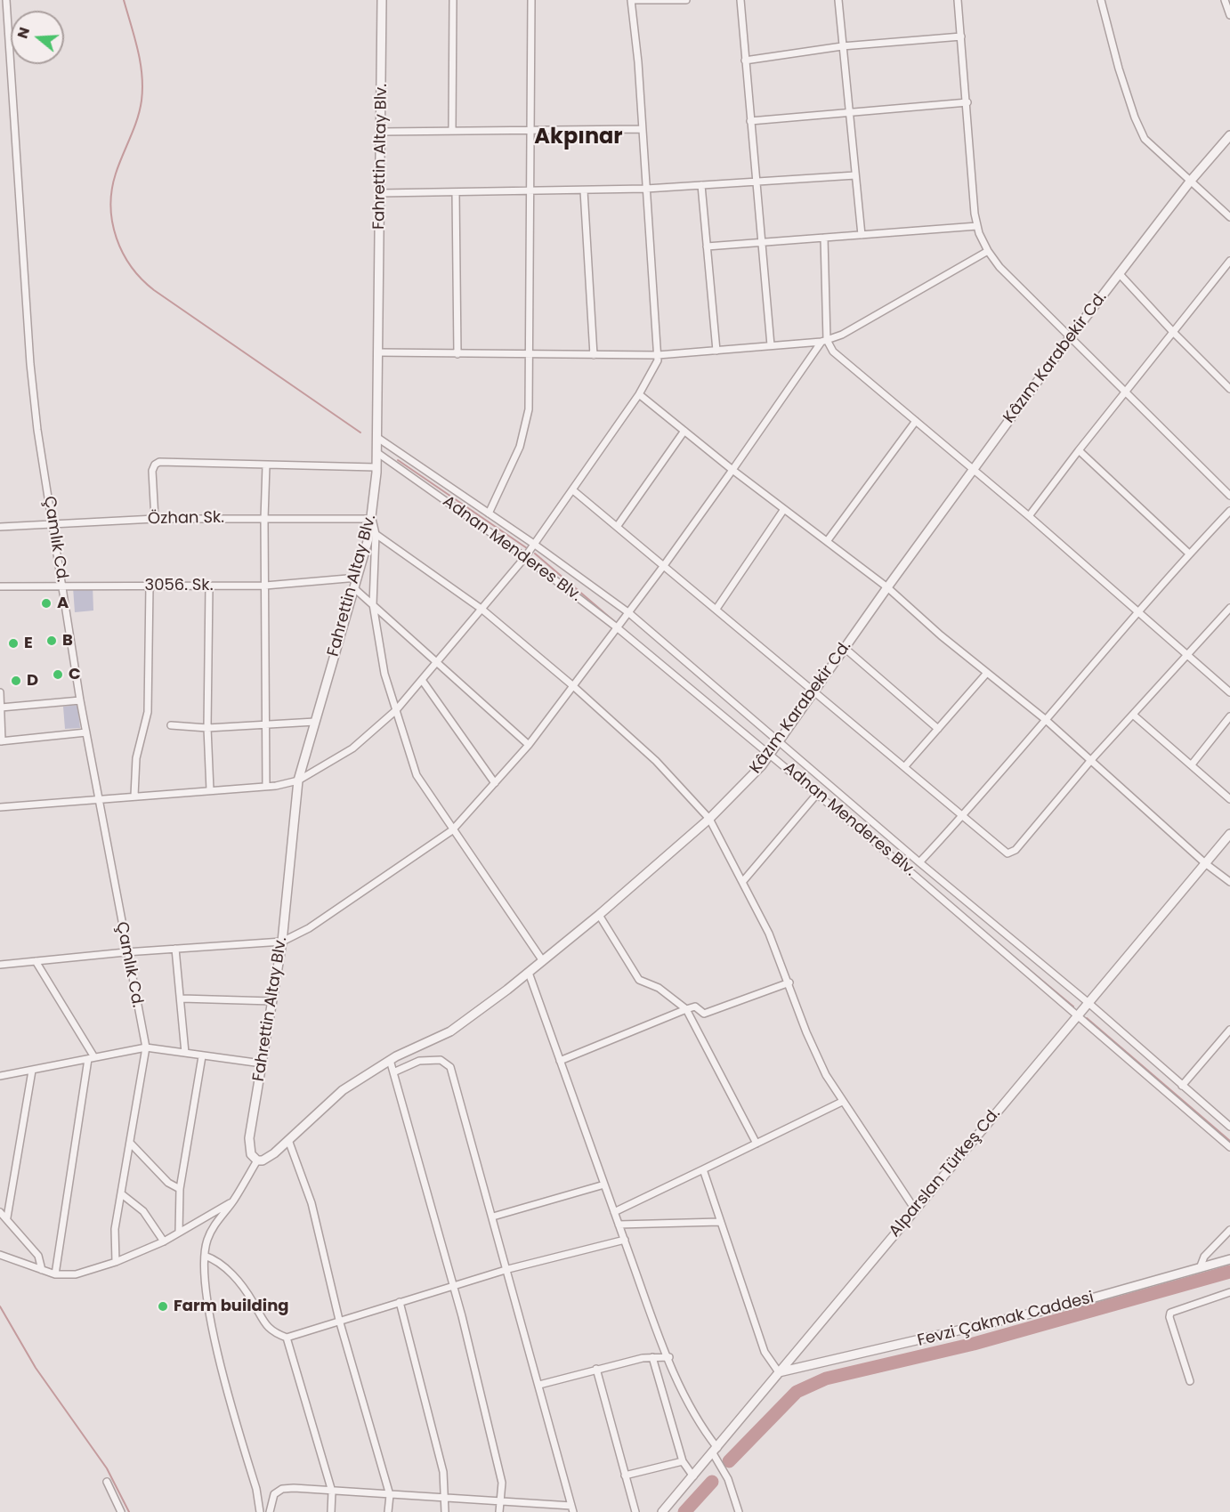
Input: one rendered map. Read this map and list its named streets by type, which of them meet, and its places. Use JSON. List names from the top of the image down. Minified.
{"streets":{"street":["Fahrettin Altay Blv.","Kâzım Karabekir Cd.","Özhan Sk.","Çamlık Cd.","Adnan Menderes Blv.","3056. Sk.","Alparslan Türkeş Cd.","Fevzi Çakmak Caddesi"]},"crossings":[["Fahrettin Altay Blv.","Kâzım Karabekir Cd."],["Fahrettin Altay Blv.","Özhan Sk."],["Fahrettin Altay Blv.","Adnan Menderes Blv."],["Fahrettin Altay Blv.","3056. Sk."],["Kâzım Karabekir Cd.","Adnan Menderes Blv."],["Özhan Sk.","Çamlık Cd."],["Çamlık Cd.","3056. Sk."],["Adnan Menderes Blv.","Alparslan Türkeş Cd."],["Alparslan Türkeş Cd.","Fevzi Çakmak Caddesi"]],"districts":["Akpınar"],"places":["A","B","E","C","D","Farm building"],"north":"left"}
